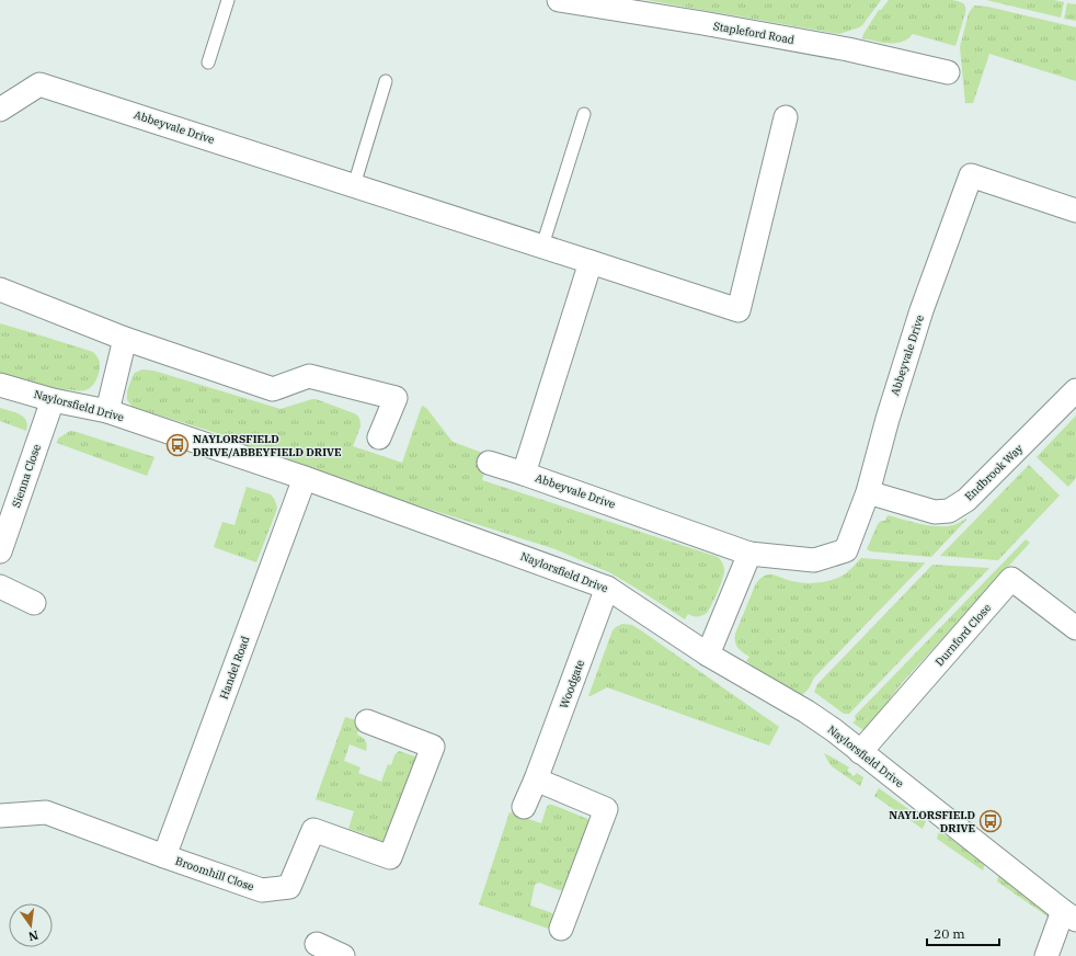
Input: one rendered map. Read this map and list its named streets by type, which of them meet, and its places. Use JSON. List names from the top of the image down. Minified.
{"streets":{"street":["Stapleford Road","Abbeyvale Drive","Naylorsfield Drive","Endbrook Way","Sienna Close","Durnford Close","Handel Road","Woodgate","Broomhill Close"]},"crossings":[["Abbeyvale Drive","Endbrook Way"],["Naylorsfield Drive","Sienna Close"],["Naylorsfield Drive","Durnford Close"],["Naylorsfield Drive","Handel Road"],["Naylorsfield Drive","Woodgate"],["Handel Road","Broomhill Close"]],"places":{"bus stop":["NAYLORSFIELD DRIVE/ABBEYFIELD DRIVE","NAYLORSFIELD DRIVE"]},"scale_bar":"20 m","north":"bottom"}
